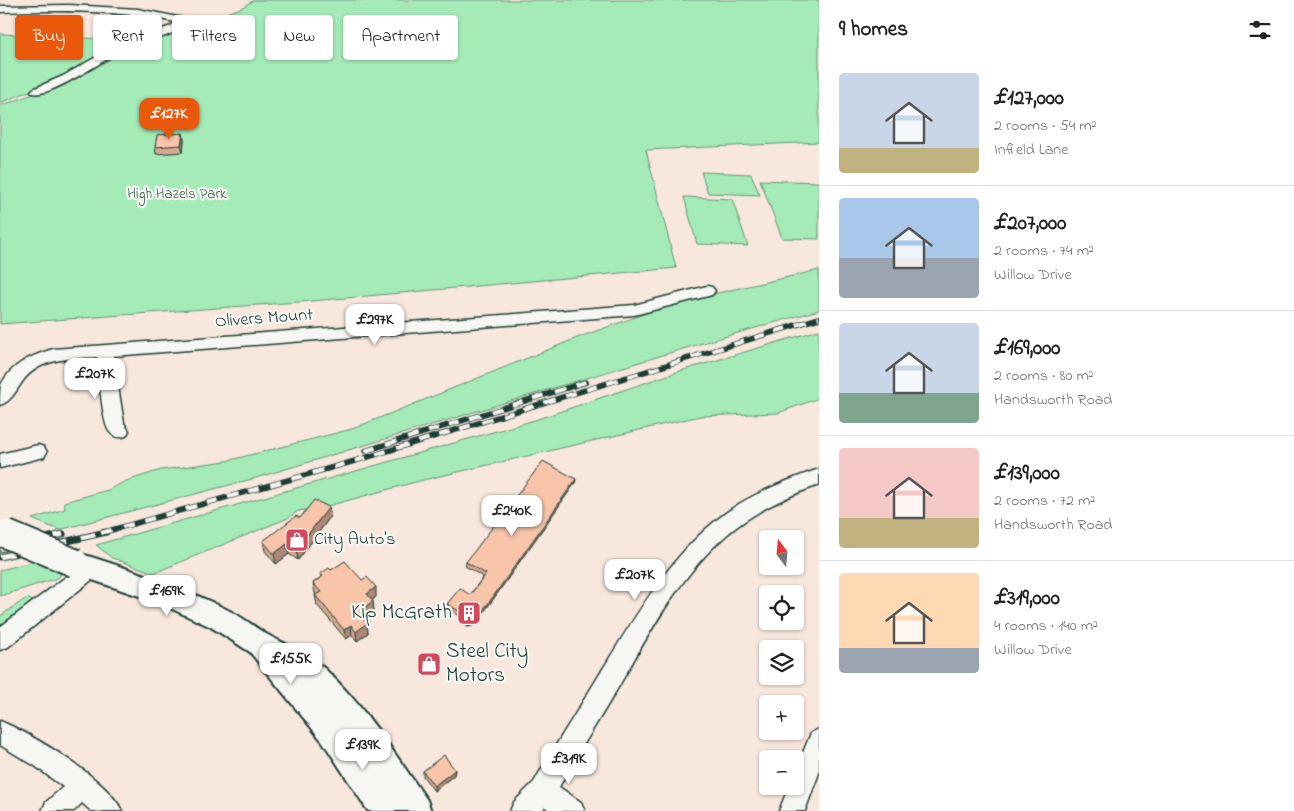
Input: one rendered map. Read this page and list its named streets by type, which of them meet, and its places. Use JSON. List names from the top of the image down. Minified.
{"streets":{"street":["Olivers Mount"]},"parks":["High Hazels Park"],"places":{"shop":["City Auto's","Steel City Motors"],"building":["Kip McGrath"]},"north":"top","page":{"heading":"9 homes","chip":["Buy","Rent","Filters","New","Apartment"],"list":[{"name":"£127,000","note":"2 rooms · 54 m² · Infield Lane"},{"name":"£207,000","note":"2 rooms · 74 m² · Willow Drive"},{"name":"£169,000","note":"2 rooms · 80 m² · Handsworth Road"},{"name":"£139,000","note":"2 rooms · 72 m² · Handsworth Road"},{"name":"£319,000","note":"4 rooms · 140 m² · Willow Drive"}],"price":["£127K","£297K","£207K","£240K","£207K","£169K","£155K","£139K","£319K"],"map_buttons":["+","−"]}}
